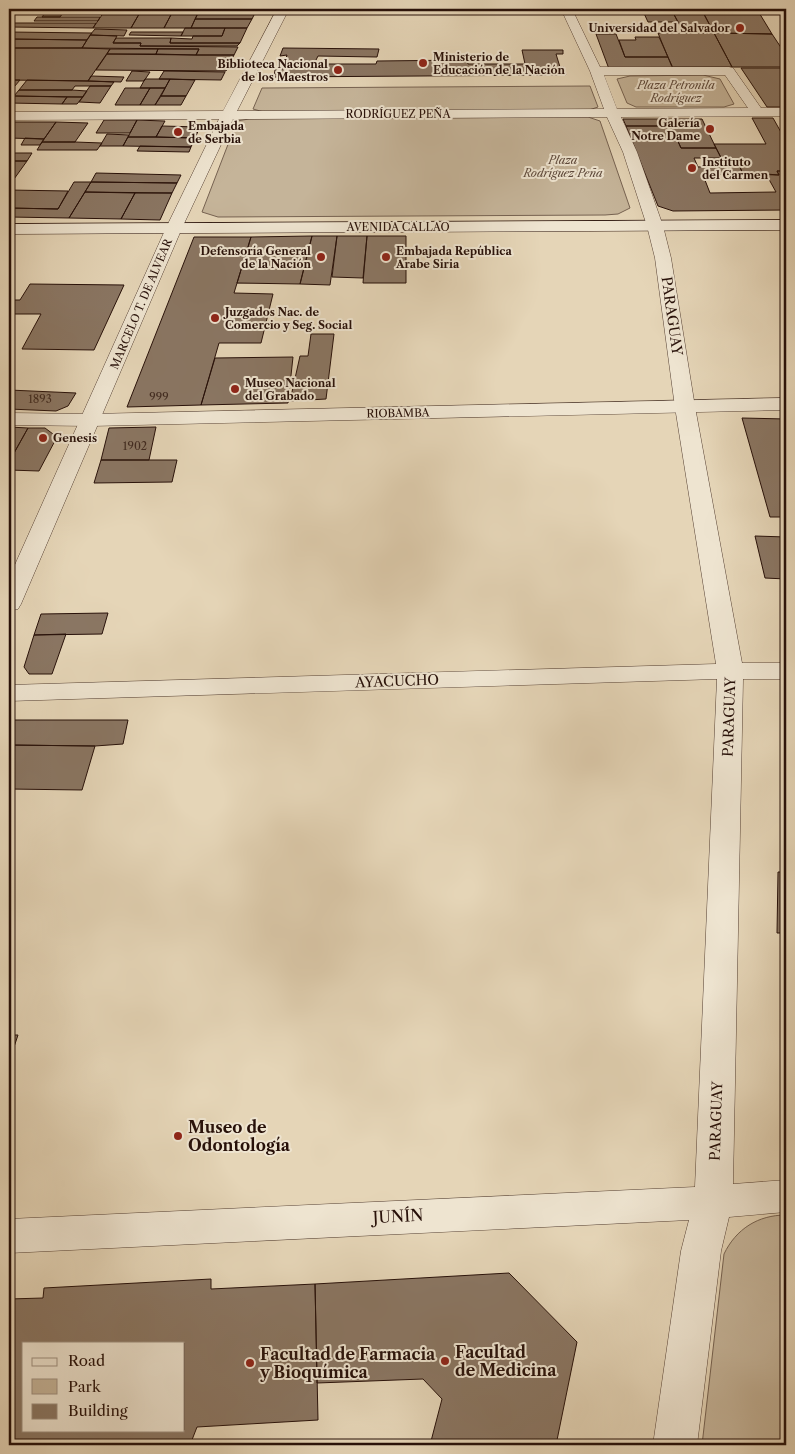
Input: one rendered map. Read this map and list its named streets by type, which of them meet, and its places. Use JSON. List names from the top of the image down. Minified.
{"streets":{"street":["RODRÍGUEZ PEÑA","AVENIDA CALLAO","MARCELO T. DE ALVEAR","PARAGUAY","RIOBAMBA","AYACUCHO","JUNÍN"]},"crossings":[["RODRÍGUEZ PEÑA","MARCELO T. DE ALVEAR"],["RODRÍGUEZ PEÑA","PARAGUAY"],["AVENIDA CALLAO","MARCELO T. DE ALVEAR"],["AVENIDA CALLAO","PARAGUAY"],["MARCELO T. DE ALVEAR","RIOBAMBA"],["PARAGUAY","RIOBAMBA"],["PARAGUAY","AYACUCHO"],["PARAGUAY","JUNÍN"]],"parks":["Plaza Petronila Rodríguez","Plaza Rodríguez Peña"],"places":["Universidad del Salvador","Ministerio de Educación de la Nación","Biblioteca Nacional de los Maestros","Galería Notre Dame","Embajada de Serbia","Instituto del Carmen","Defensoría General de la Nación","Embajada República Arabe Siria","Juzgados Nac. de Comercio y Seg. Social","Museo Nacional del Grabado","Genesis","Museo de Odontología","Facultad de Medicina","Facultad de Farmacia y Bioquímica"],"house_numbers":["999","1893","1902"],"legend":["Road","Park","Building"]}
